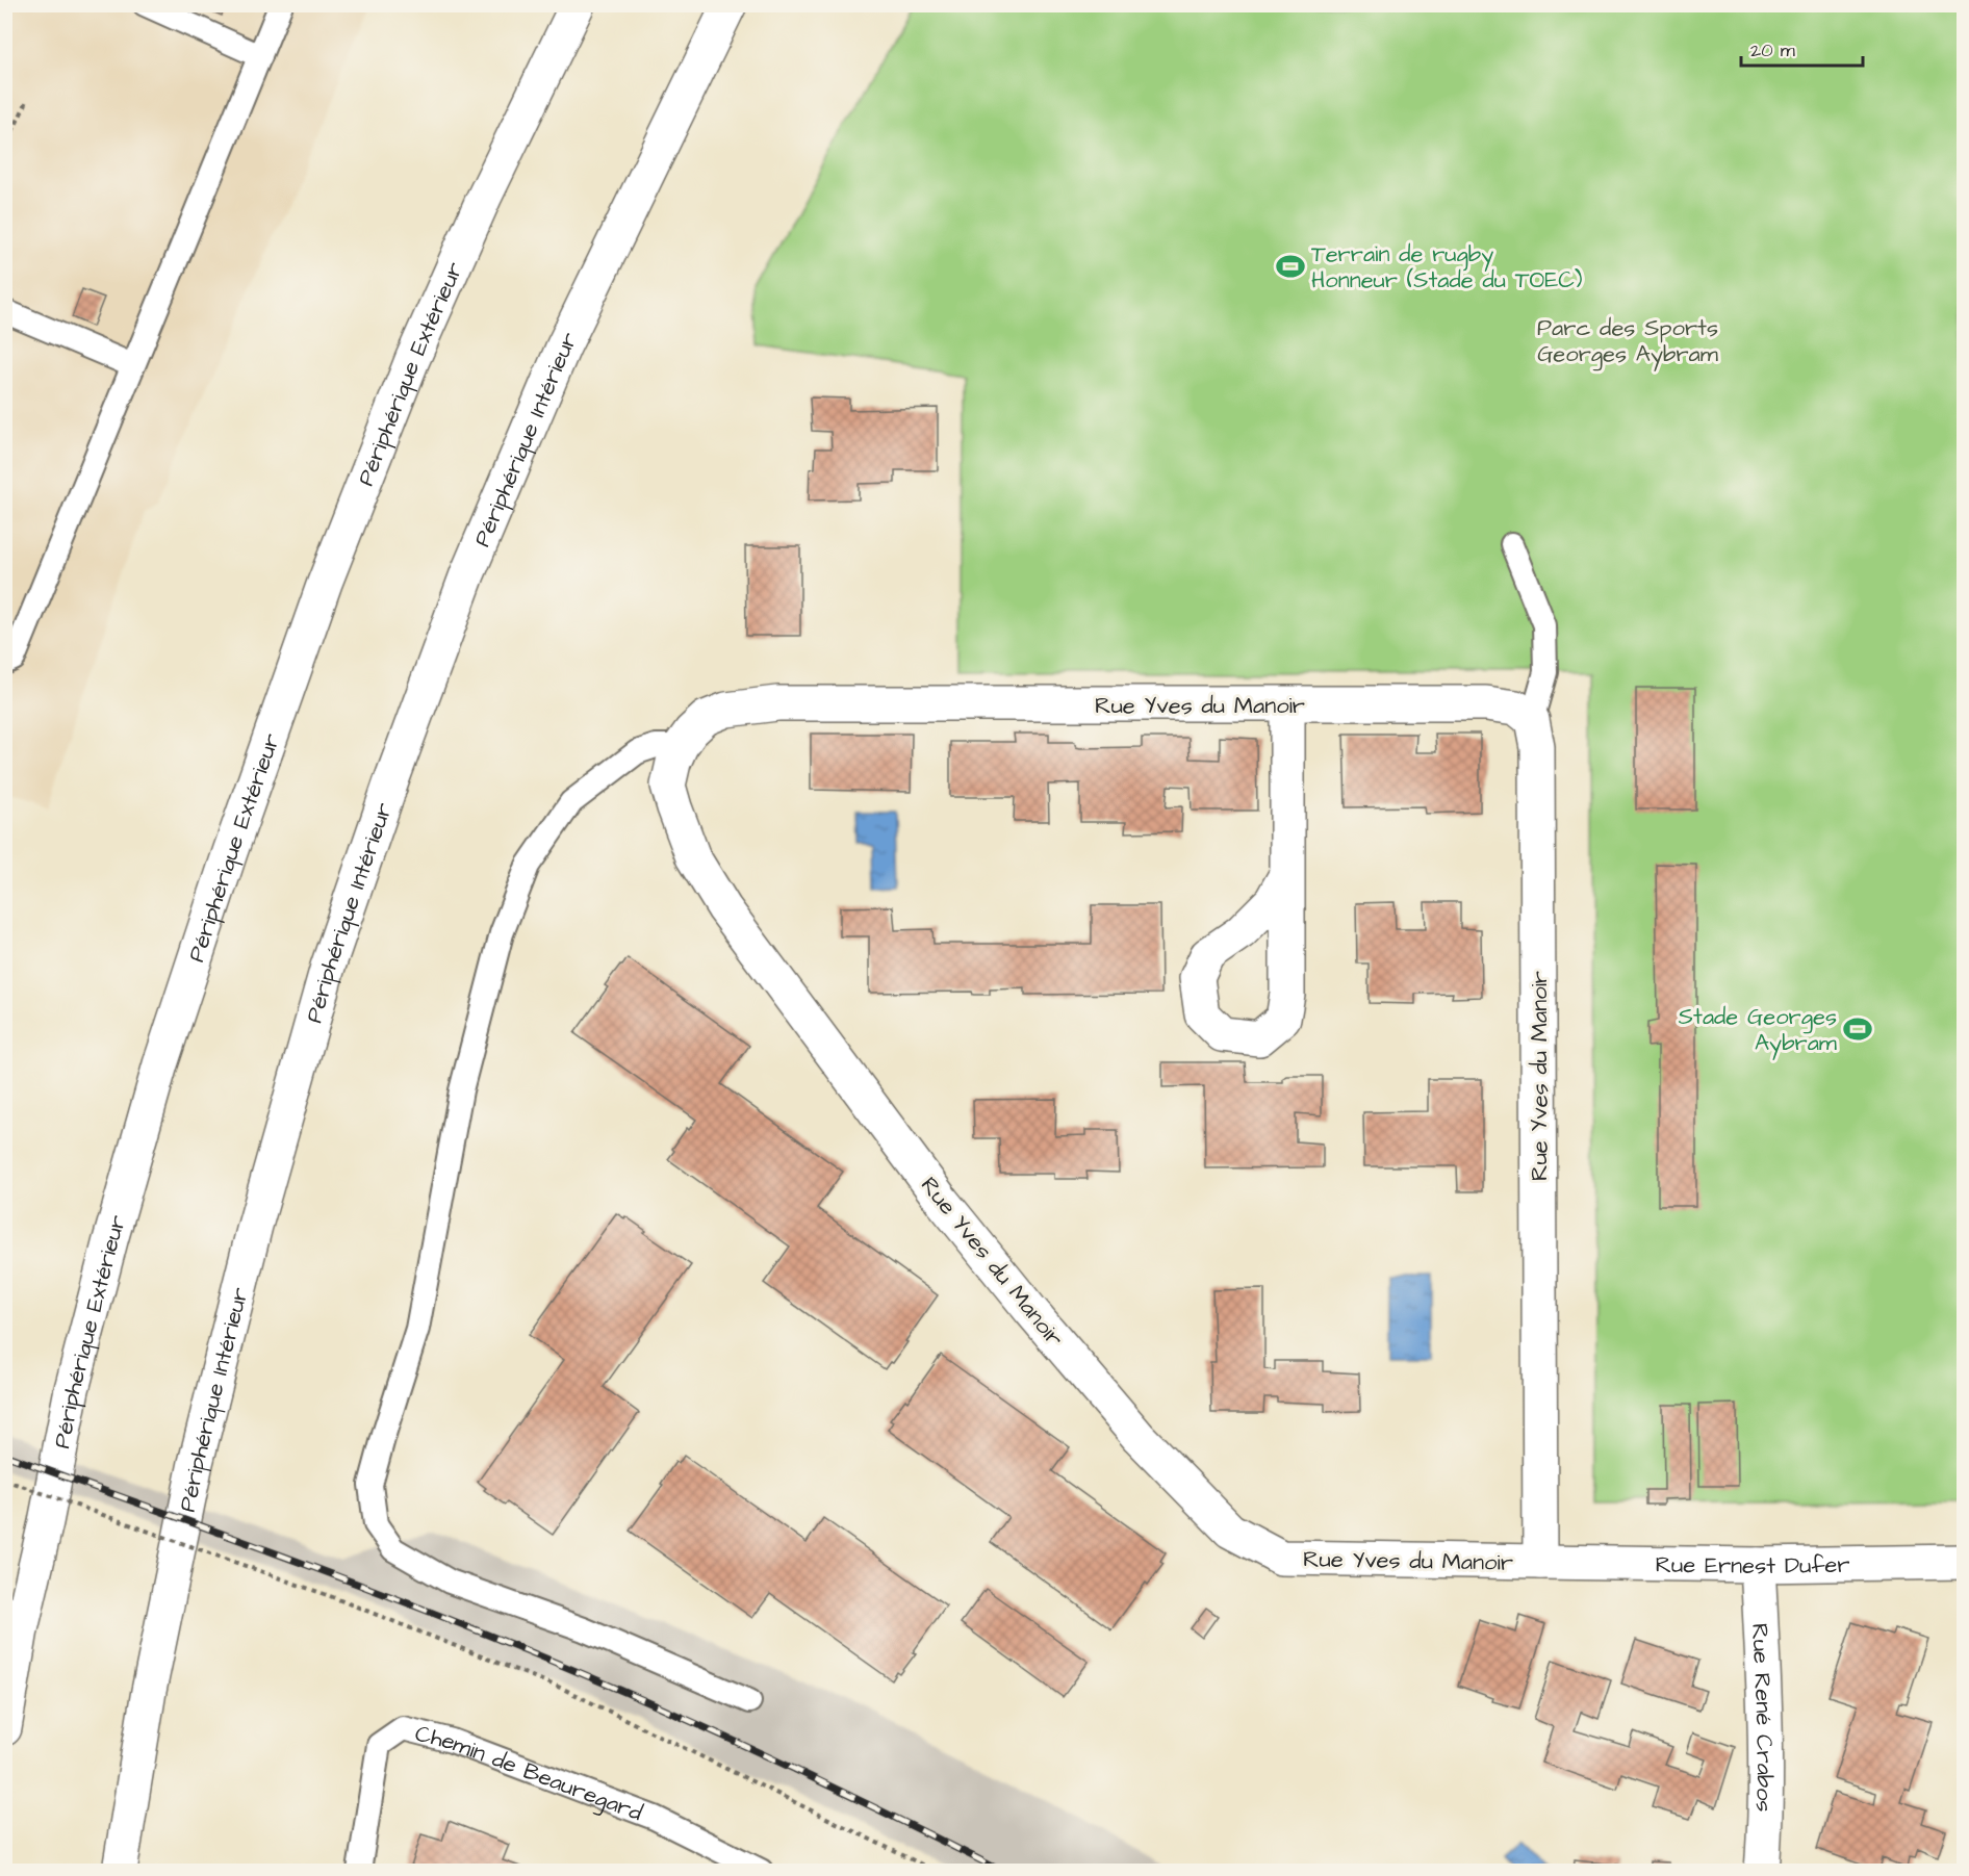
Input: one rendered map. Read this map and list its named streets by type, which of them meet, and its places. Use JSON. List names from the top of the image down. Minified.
{"streets":{"main road":["Périphérique Extérieur","Périphérique Intérieur","Rue Yves du Manoir","Rue Ernest Dufer","Rue René Crabos"],"lane":["Chemin de Beauregard"]},"crossings":[["Rue Yves du Manoir","Rue Ernest Dufer"],["Rue Ernest Dufer","Rue René Crabos"]],"parks":["Parc des Sports Georges Aybram"],"places":{"sports":["Terrain de rugby Honneur (Stade du TOEC)","Stade Georges Aybram"]},"scale_bar":"20 m"}
